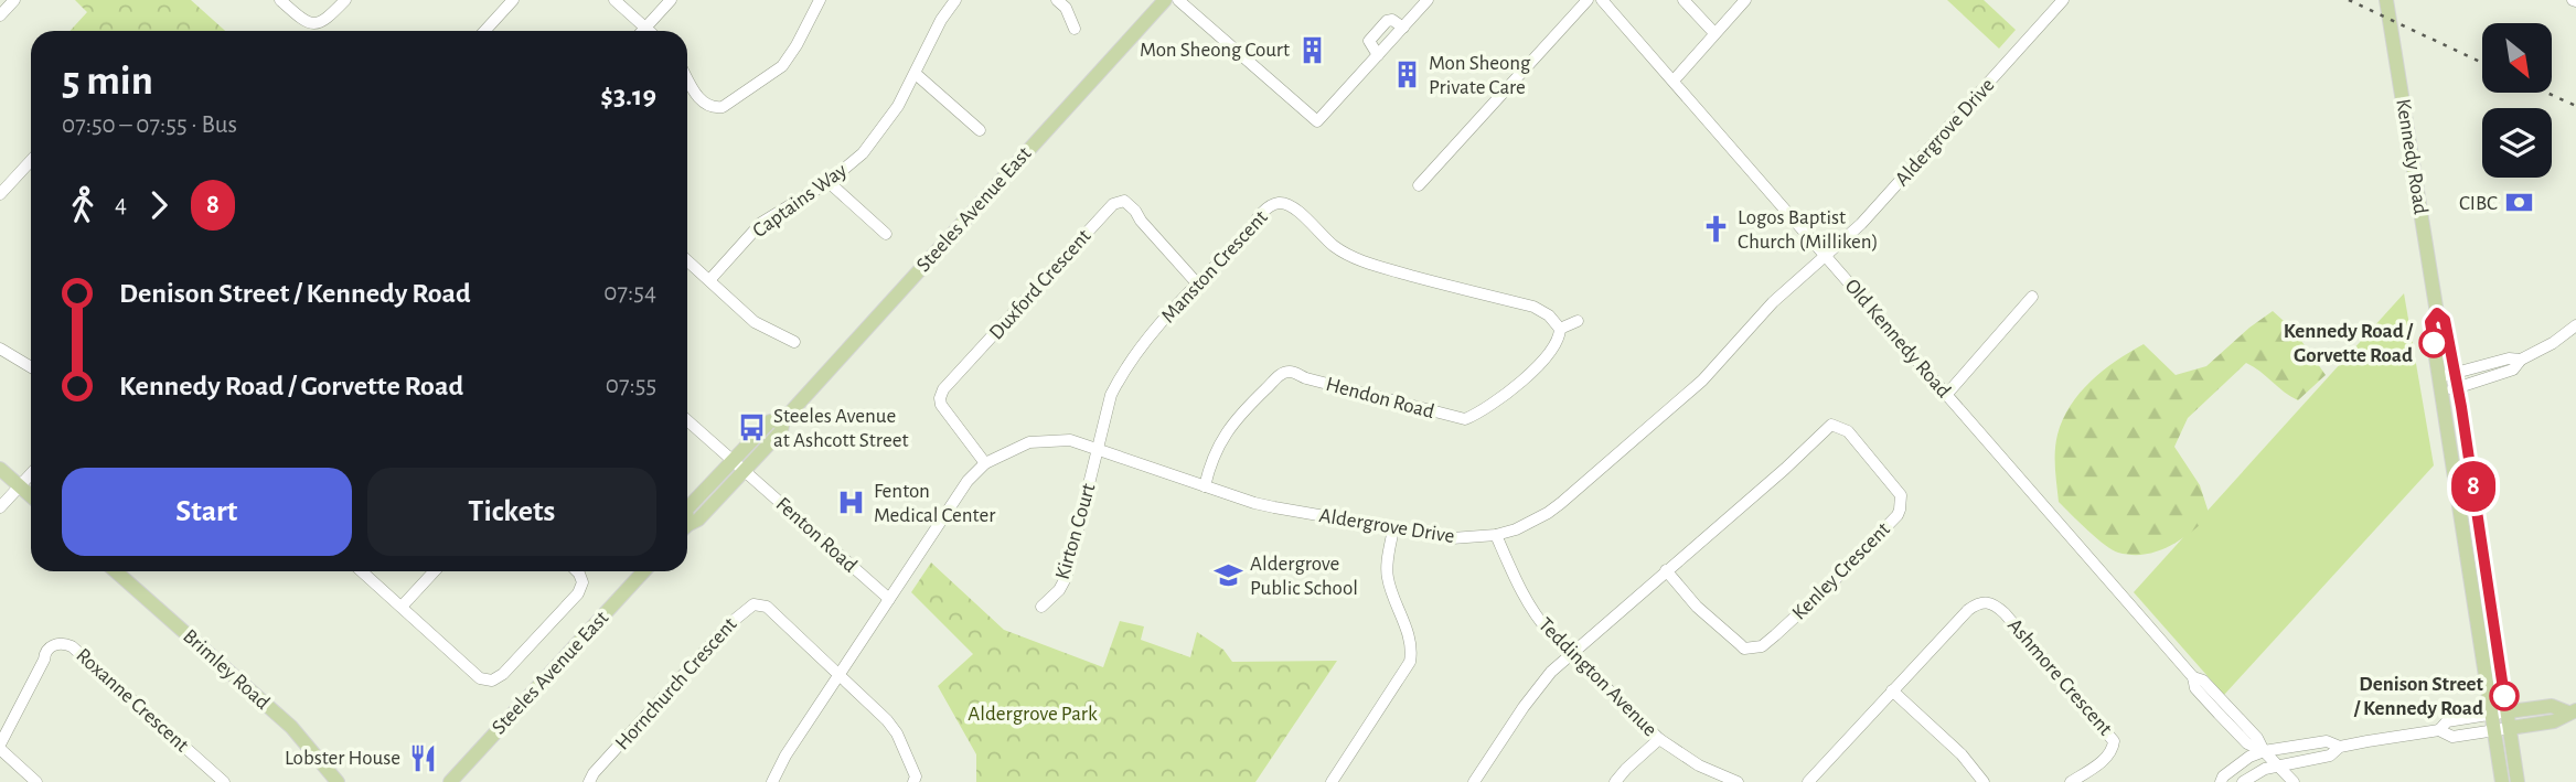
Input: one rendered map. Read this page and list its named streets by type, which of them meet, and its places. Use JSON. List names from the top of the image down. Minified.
{"streets":{"main road":["Kennedy Road","Steeles Avenue East","Brimley Road"],"street":["Aldergrove Drive","Captains Way","Manston Crescent","Duxford Crescent","Old Kennedy Road","Hendon Road","Kirton Court","Fenton Road","Kenley Crescent","Teddington Avenue","Ashmore Crescent","Hornchurch Crescent","Roxanne Crescent"]},"crossings":[["Aldergrove Drive","Manston Crescent"],["Aldergrove Drive","Duxford Crescent"],["Aldergrove Drive","Old Kennedy Road"],["Aldergrove Drive","Hendon Road"],["Aldergrove Drive","Kirton Court"],["Aldergrove Drive","Fenton Road"],["Aldergrove Drive","Teddington Avenue"],["Aldergrove Drive","Hornchurch Crescent"],["Steeles Avenue East","Fenton Road"],["Manston Crescent","Duxford Crescent"],["Manston Crescent","Hendon Road"],["Manston Crescent","Kirton Court"],["Kenley Crescent","Teddington Avenue"]],"parks":["Aldergrove Park"],"places":{"building":["Mon Sheong Court","Mon Sheong Private Care"],"bank":["CIBC"],"church":["Logos Baptist Church (Milliken)"],"other":["Kennedy Road / Gorvette Road","Denison Street / Kennedy Road"],"bus stop":["Steeles Avenue at Ashcott Street"],"hospital":["Fenton Medical Center"],"school or university":["Aldergrove Public School"],"restaurant":["Lobster House"]},"lines":["bus line 8"],"north":"bottom right","page":{"on_map":"8","heading":["5 min","07:50 – 07:55 · Bus","$3.19"],"legs":["4","8"],"list":[{"name":"Denison Street / Kennedy Road","value":"07:54"},{"name":"Kennedy Road / Gorvette Road","value":"07:55"}],"buttons":["Start","Tickets"]}}
